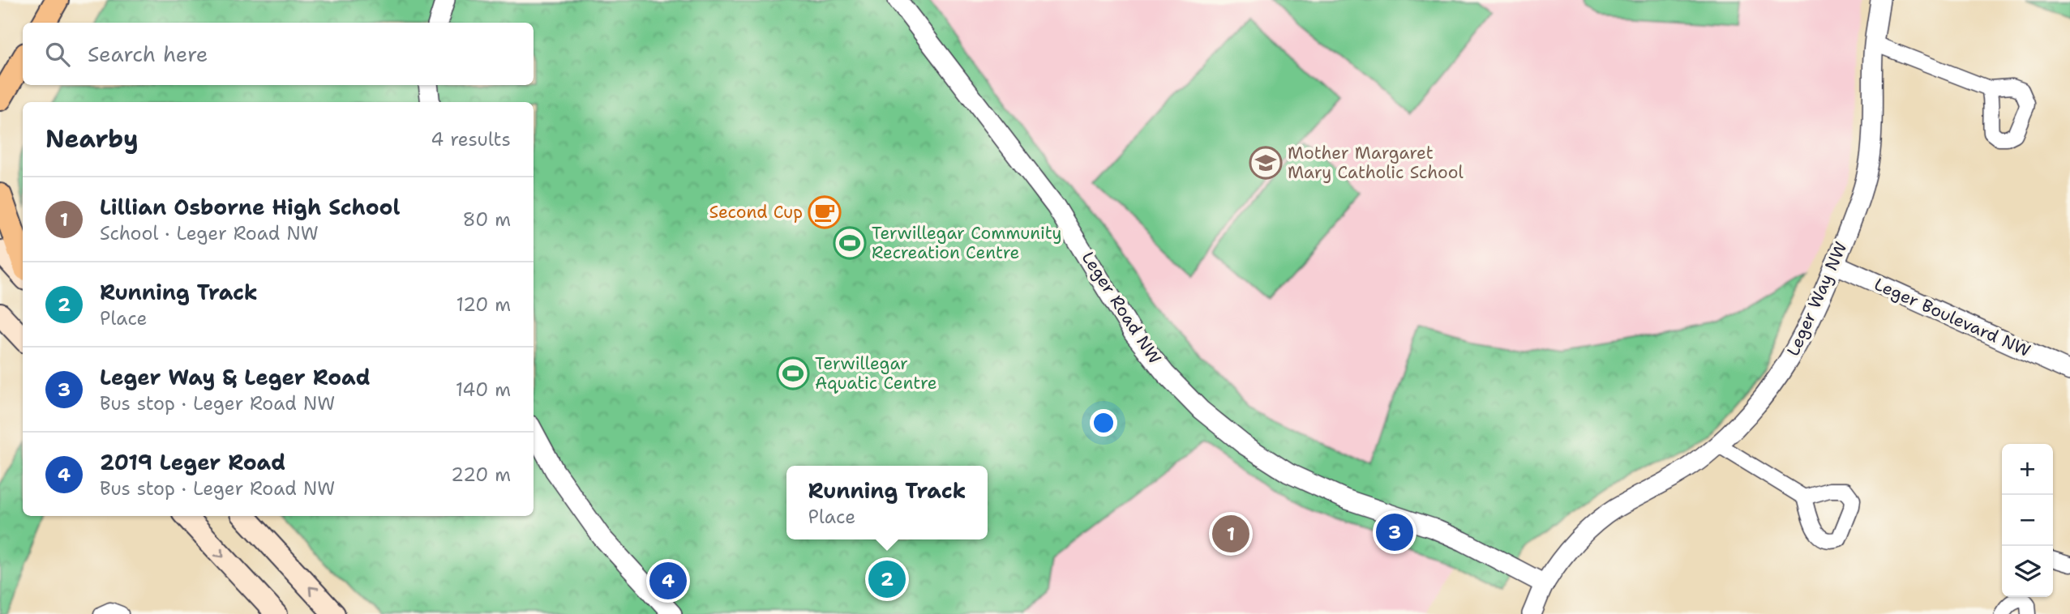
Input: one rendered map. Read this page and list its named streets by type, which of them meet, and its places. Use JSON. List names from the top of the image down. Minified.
{"streets":{"street":["Leger Way NW","Leger Road NW","Leger Boulevard NW"]},"crossings":[["Leger Way NW","Leger Road NW"],["Leger Way NW","Leger Boulevard NW"]],"places":{"school or university":["Mother Margaret Mary Catholic School"],"cafe":["Second Cup"],"sports":["Terwillegar Community Recreation Centre","Terwillegar Aquatic Centre"]},"page":{"search":"Search here","heading":["Nearby","4 results"],"list":[{"mark":"1","name":"Lillian Osborne High School","note":"School · Leger Road NW","value":"80 m"},{"mark":"2","name":"Running Track","note":"Place","value":"120 m"},{"mark":"3","name":"Leger Way & Leger Road","note":"Bus stop · Leger Road NW","value":"140 m"},{"mark":"4","name":"2019 Leger Road","note":"Bus stop · Leger Road NW","value":"220 m"}],"map_buttons":["+","−"],"popup":["Running Track","Place"],"pins":["3","1","2","4"]}}
